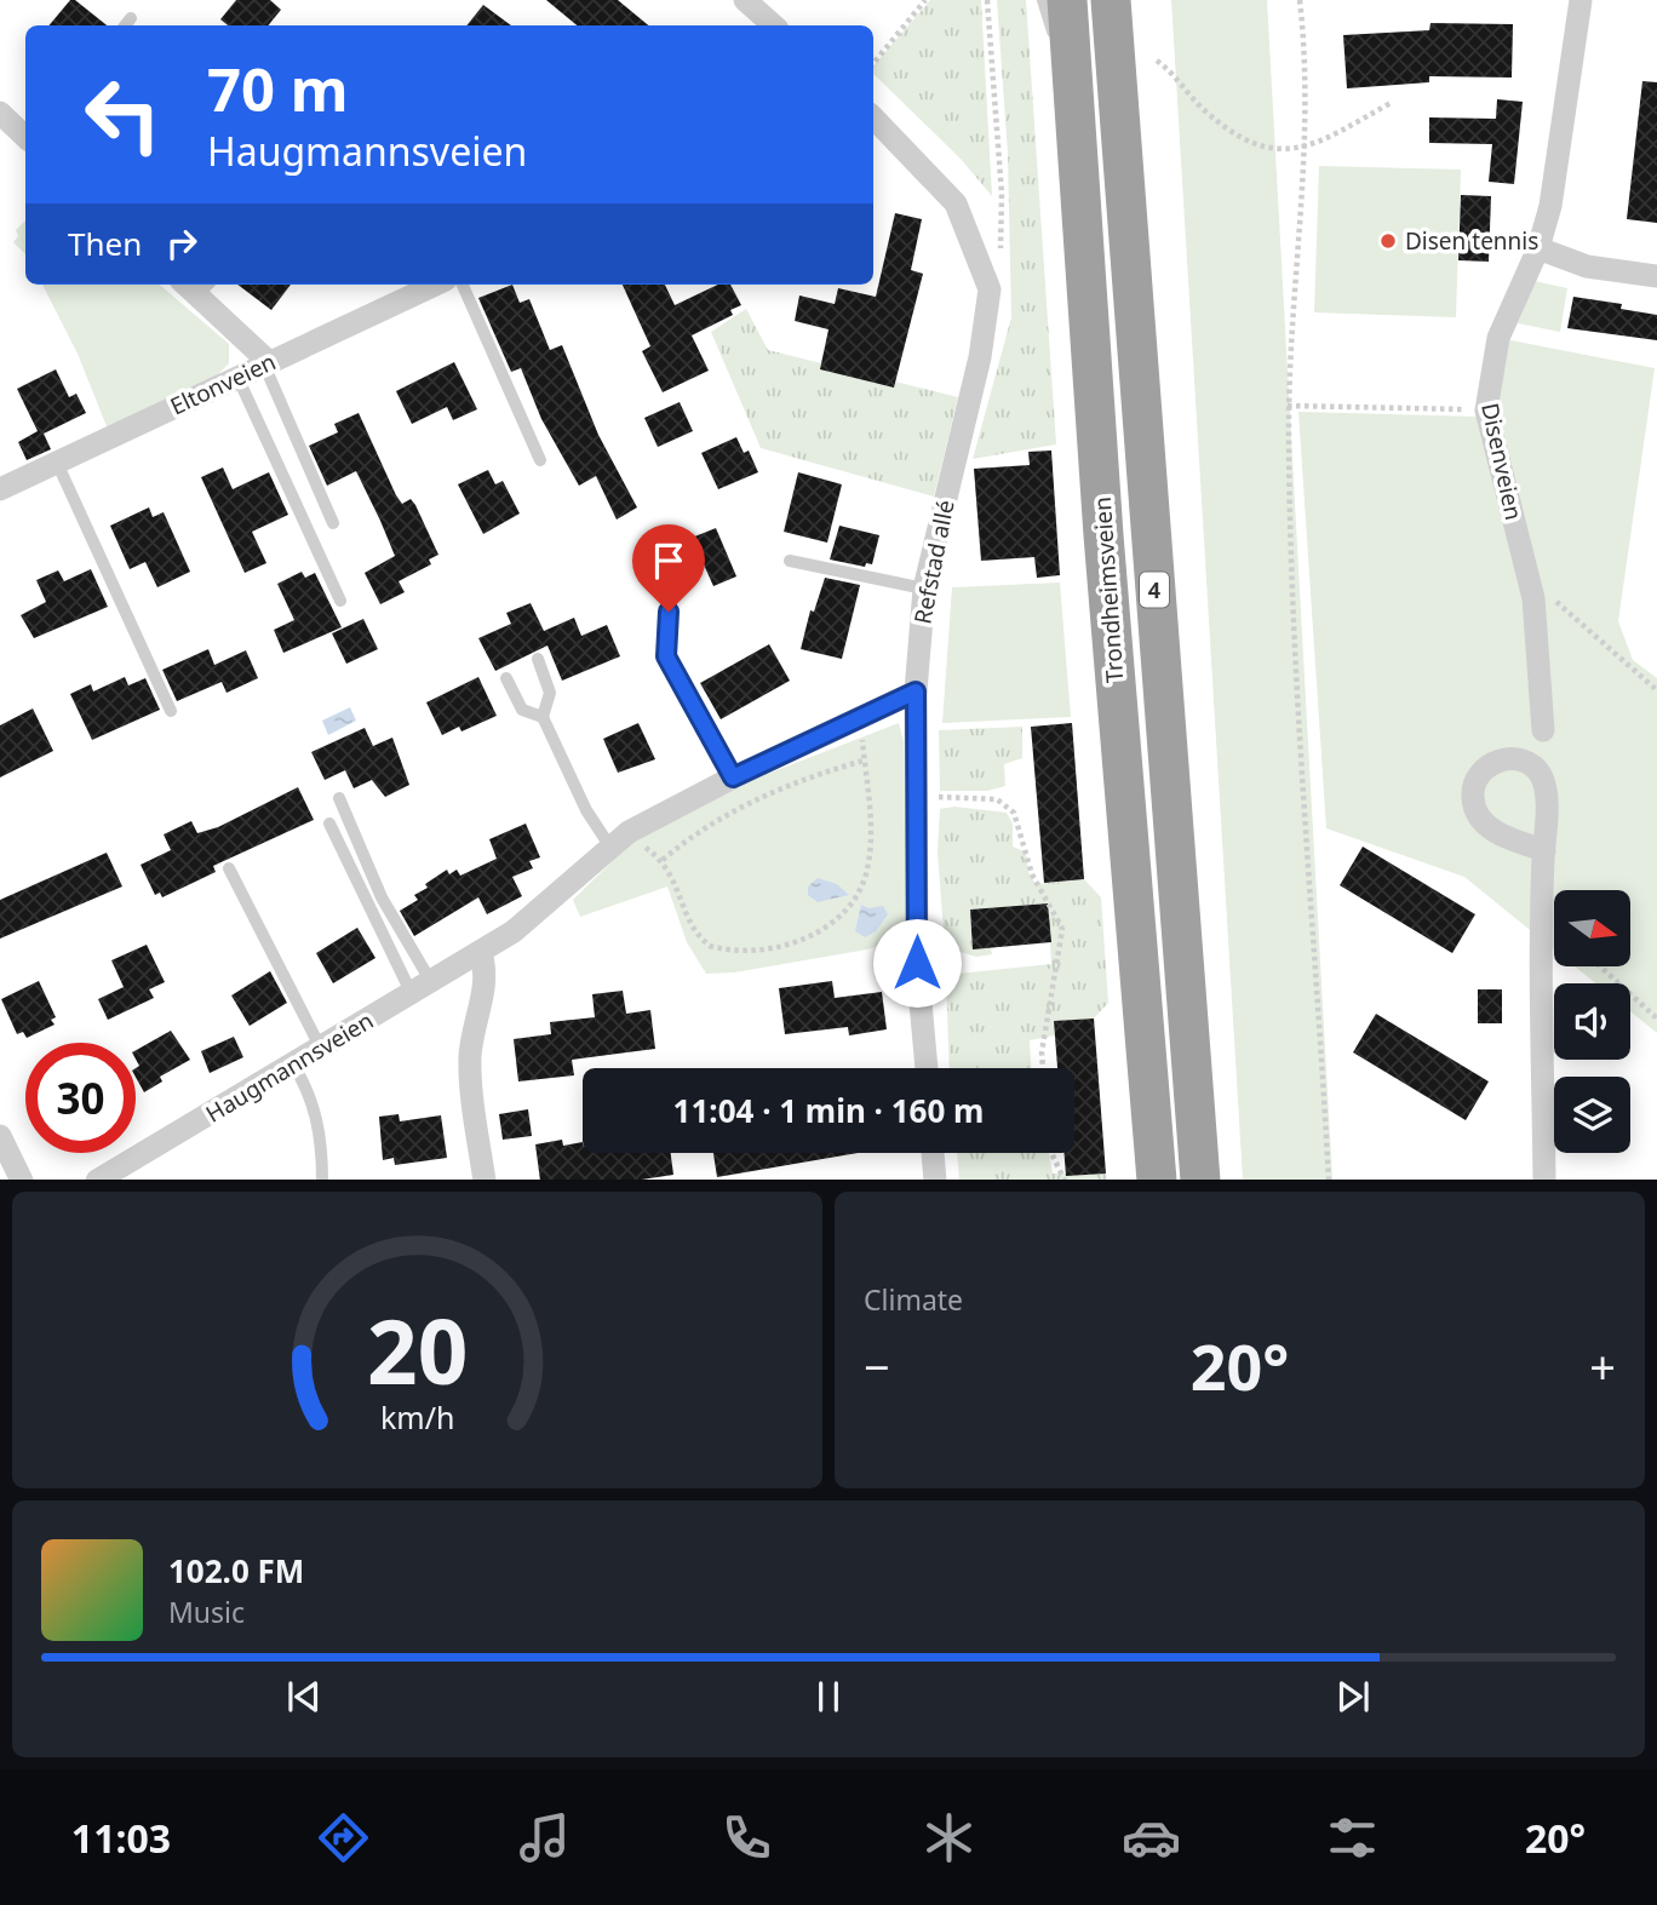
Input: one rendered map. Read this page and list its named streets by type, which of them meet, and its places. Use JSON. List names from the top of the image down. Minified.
{"streets":{"highway":["Trondheimsveien","4"],"street":["Eltonveien","Disenveien","Refstad allé","Haugmannsveien"]},"crossings":[["Refstad allé","Haugmannsveien"]],"places":["Disen tennis"],"north":"right","page":{"turn":["70 m","Haugmannsveien"],"then":"Then","limit":"30","trip":"11:04 · 1 min · 160 m","tile":"Climate","heat":["−","20°","+"],"song":["102.0 FM","Music"],"tabs":["11:03","20°"],"gauge":["20","km/h"]}}
